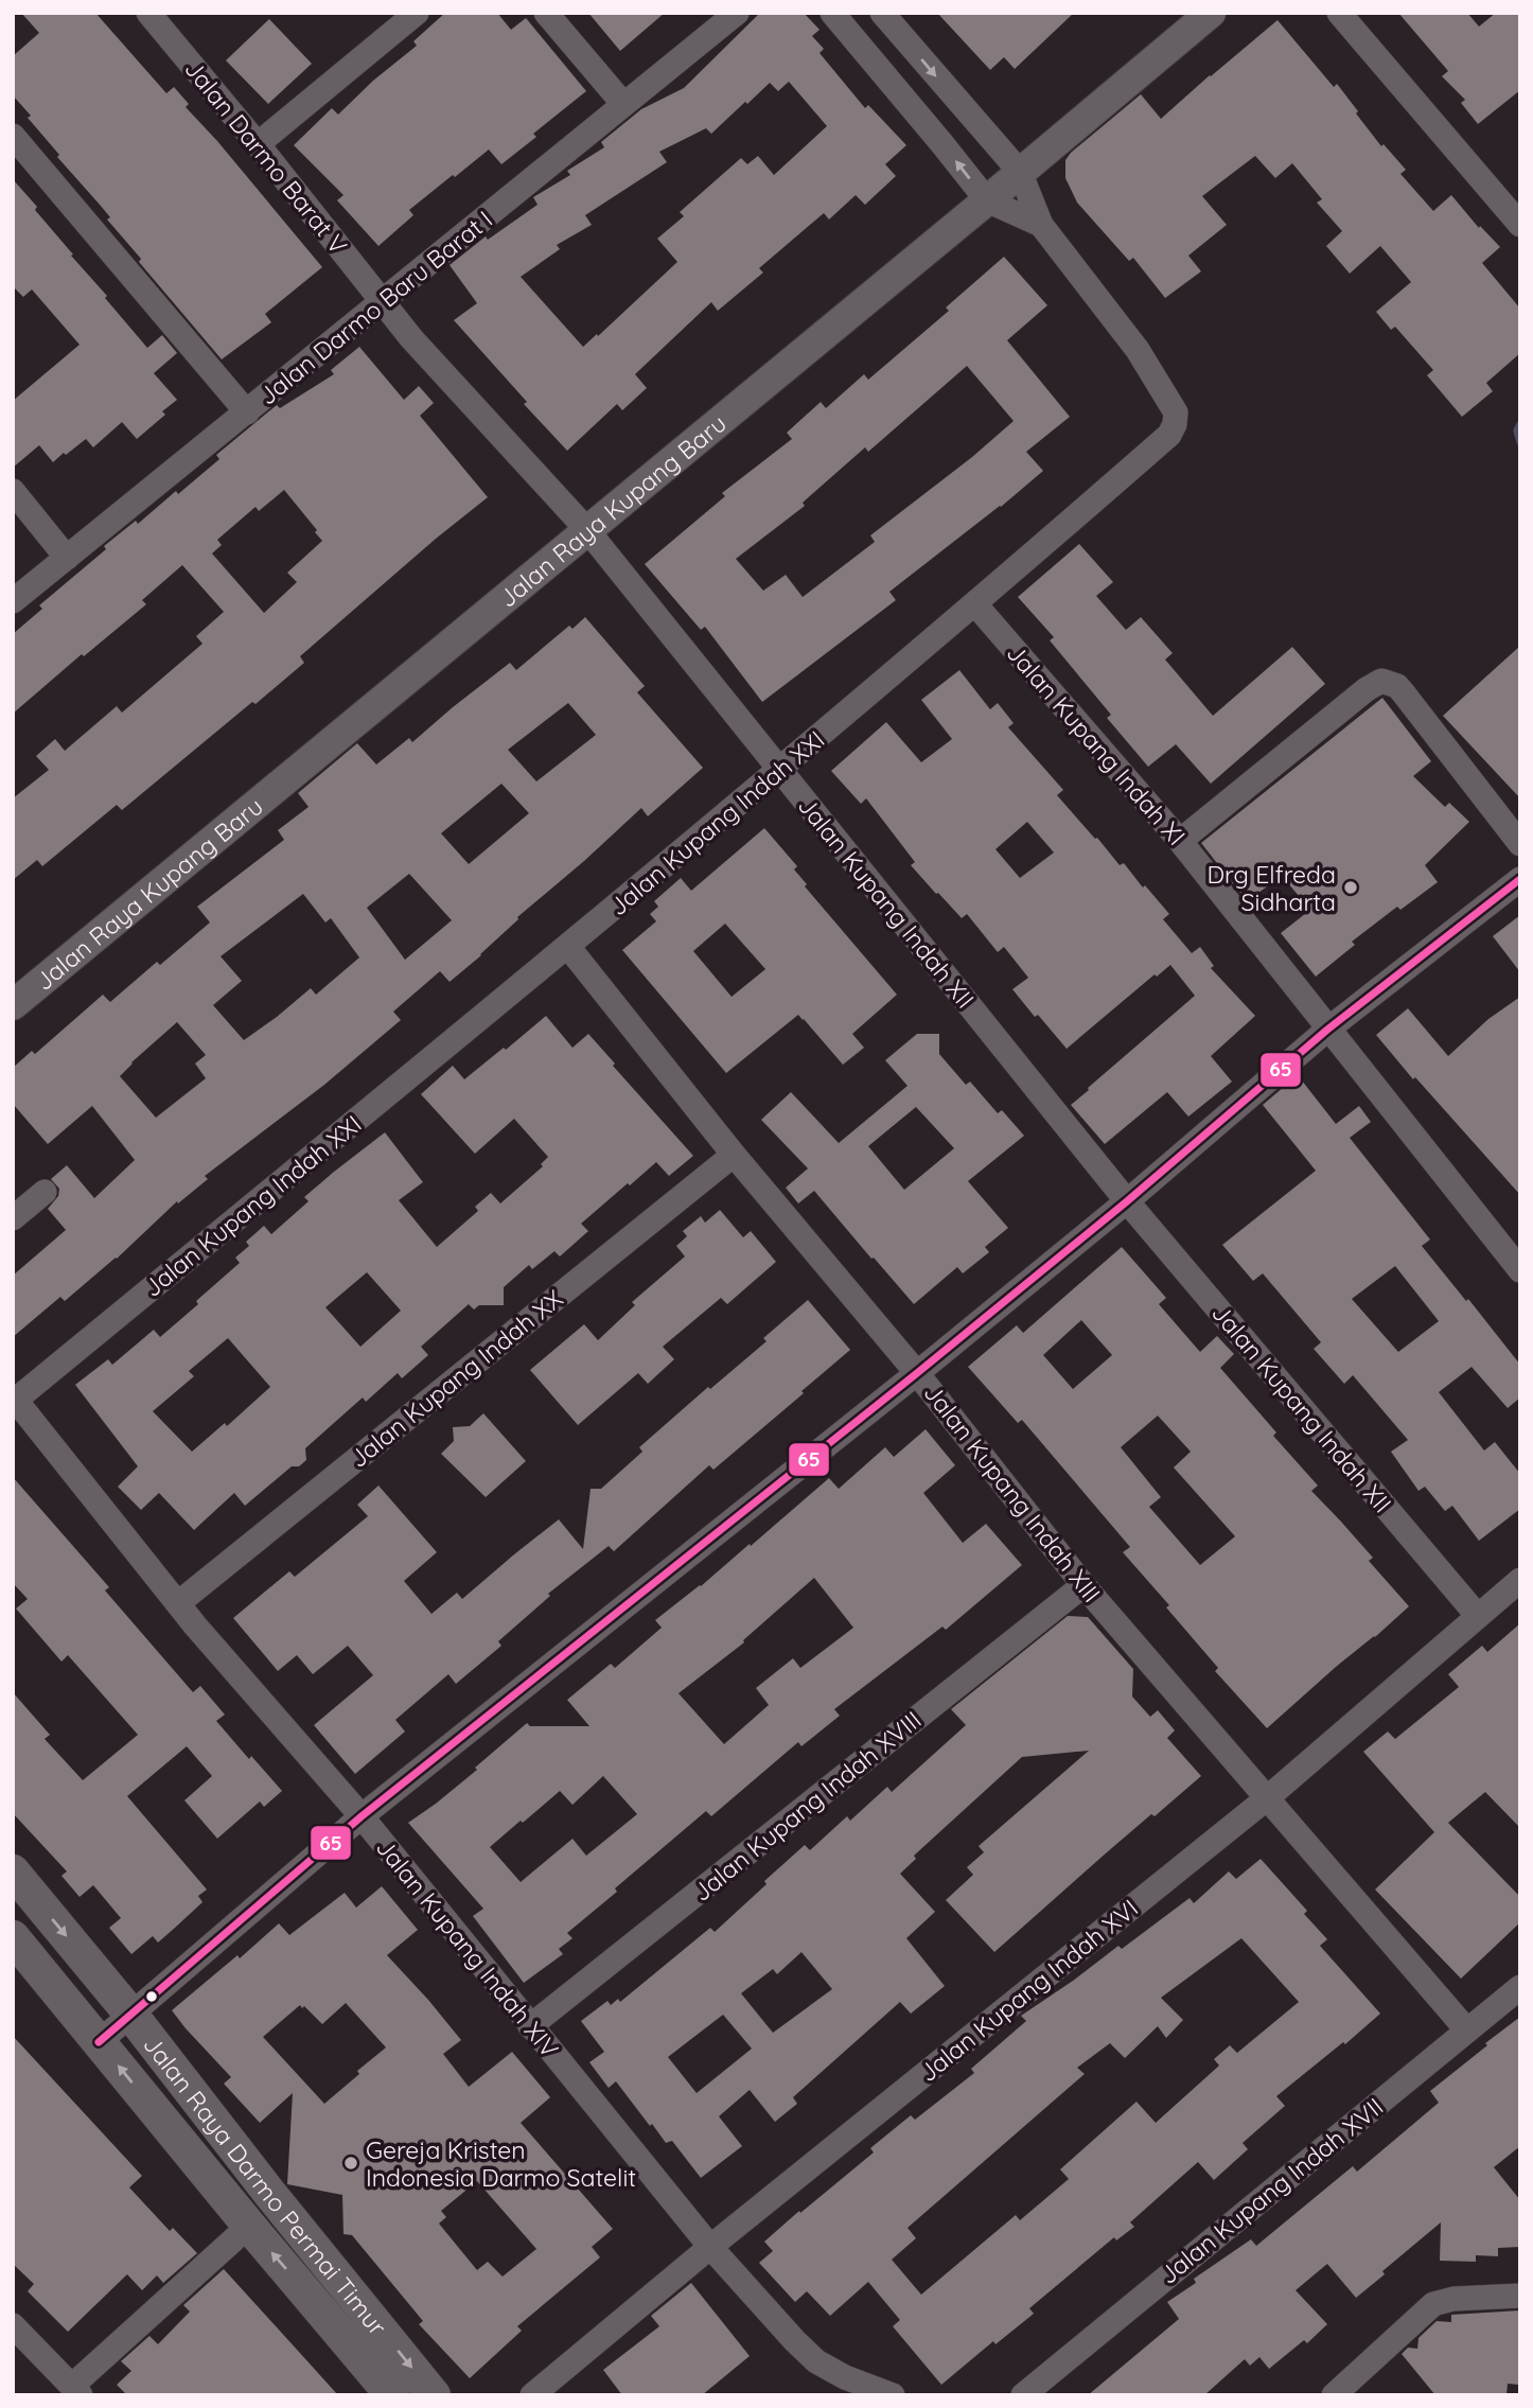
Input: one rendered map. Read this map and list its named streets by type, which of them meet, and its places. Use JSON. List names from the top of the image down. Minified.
{"streets":{"main road":["Jalan Raya Darmo Permai Timur"],"street":["Jalan Darmo Barat V","Jalan Darmo Baru Barat I","Jalan Raya Kupang Baru","Jalan Kupang Indah XI","Jalan Kupang Indah XXI","Jalan Kupang Indah XII","Jalan Kupang Indah XX","Jalan Kupang Indah XIII","Jalan Kupang Indah XVIII","Jalan Kupang Indah XIV","Jalan Kupang Indah XVI","Jalan Kupang Indah XVII"]},"crossings":[["Jalan Darmo Barat V","Jalan Darmo Baru Barat I"],["Jalan Darmo Barat V","Jalan Kupang Indah XII"],["Jalan Darmo Baru Barat I","Jalan Kupang Indah XII"],["Jalan Raya Kupang Baru","Jalan Kupang Indah XXI"],["Jalan Raya Kupang Baru","Jalan Kupang Indah XII"],["Jalan Kupang Indah XI","Jalan Kupang Indah XXI"],["Jalan Kupang Indah XXI","Jalan Kupang Indah XII"],["Jalan Kupang Indah XXI","Jalan Kupang Indah XIII"],["Jalan Kupang Indah XXI","Jalan Kupang Indah XIV"],["Jalan Kupang Indah XII","Jalan Kupang Indah XVI"],["Jalan Kupang Indah XX","Jalan Kupang Indah XIII"],["Jalan Kupang Indah XX","Jalan Kupang Indah XIV"],["Jalan Kupang Indah XIII","Jalan Kupang Indah XVIII"],["Jalan Kupang Indah XIII","Jalan Kupang Indah XVI"],["Jalan Kupang Indah XIII","Jalan Kupang Indah XVII"],["Jalan Kupang Indah XVIII","Jalan Kupang Indah XIV"],["Jalan Kupang Indah XIV","Jalan Kupang Indah XVI"]],"places":["Drg Elfreda Sidharta","Gereja Kristen Indonesia Darmo Satelit"],"lines":["transit line 65"]}
